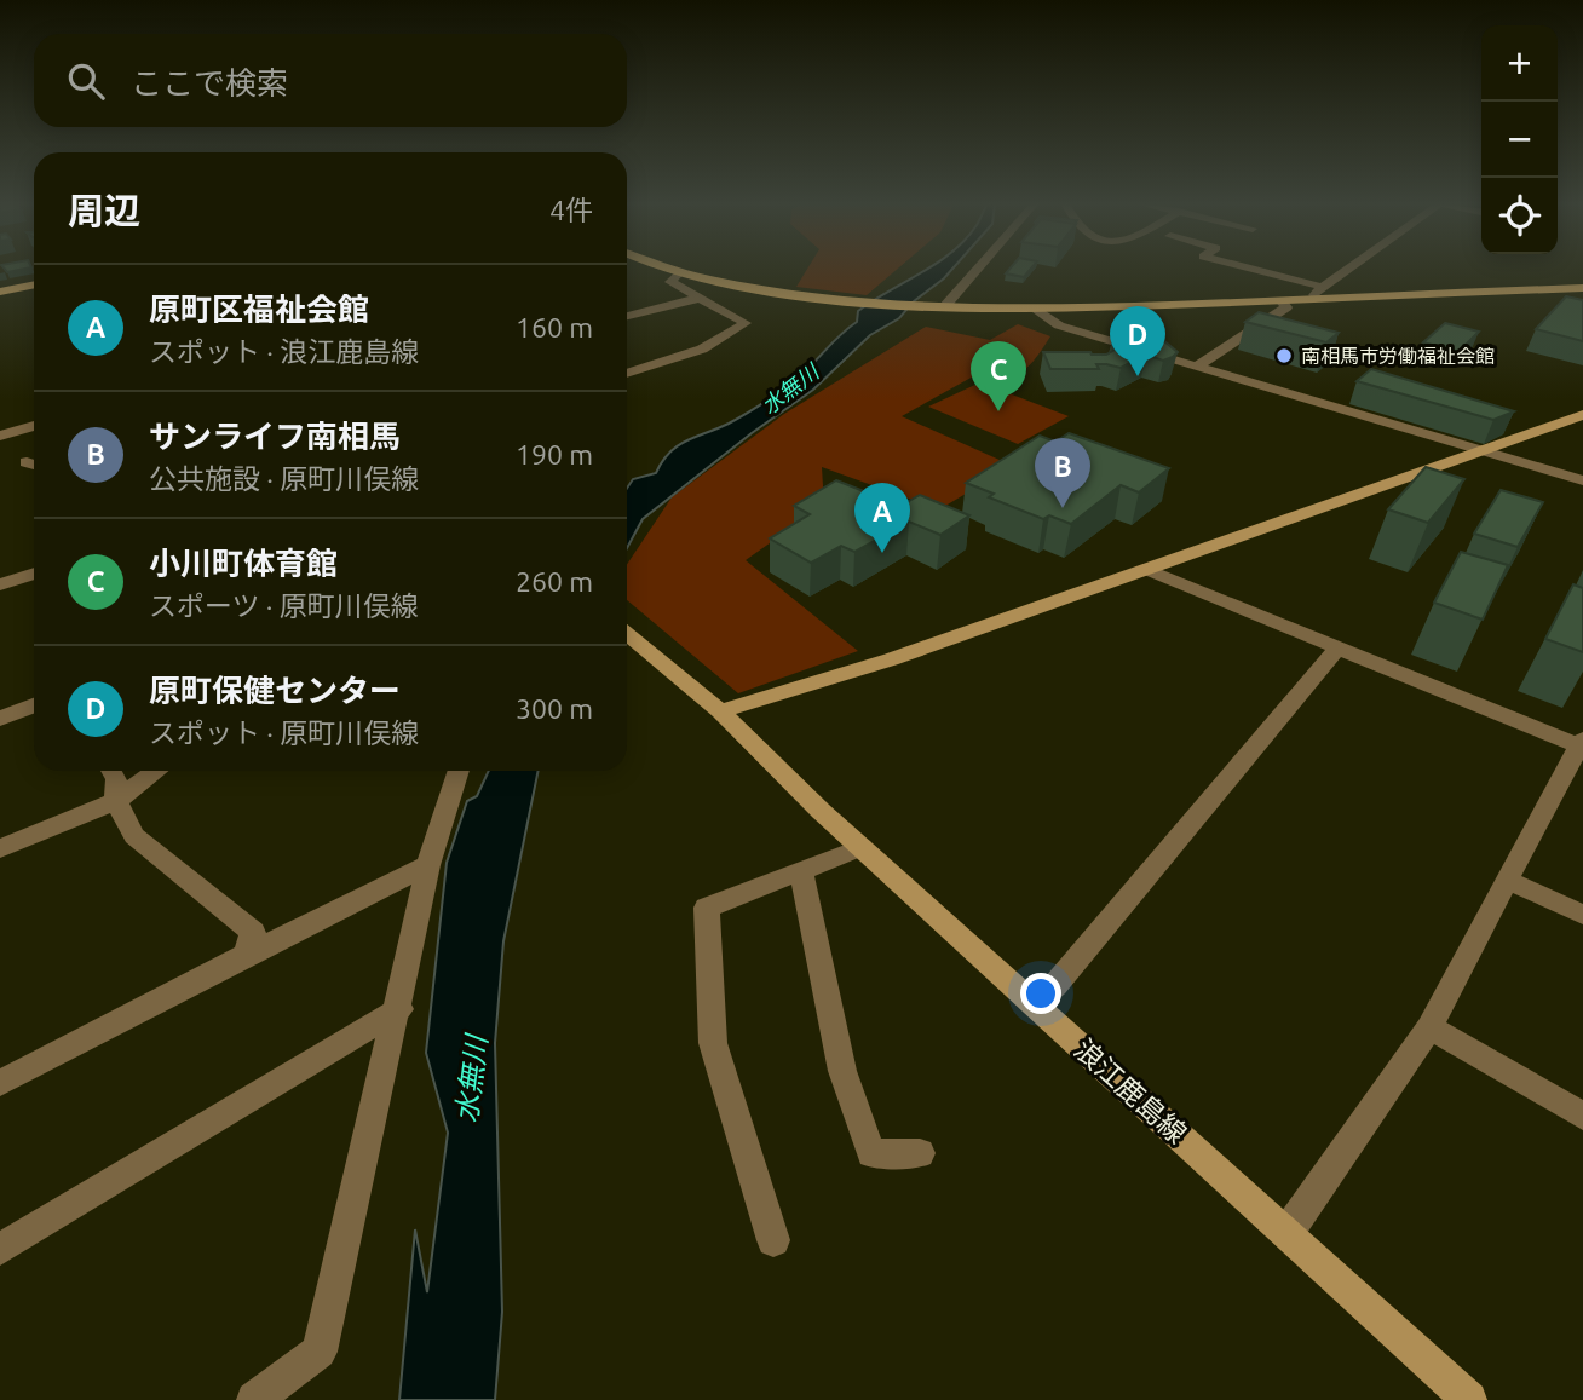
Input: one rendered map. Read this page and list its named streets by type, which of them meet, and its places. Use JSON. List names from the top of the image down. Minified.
{"streets":{"street":["浪江鹿島線"]},"water":["水無川"],"places":["南相馬市労働福祉会館"],"page":{"map_buttons":["+","−"],"search":"ここで検索","heading":["周辺","4件"],"list":[{"mark":"A","name":"原町区福祉会館","note":"スポット · 浪江鹿島線","value":"160 m"},{"mark":"B","name":"サンライフ南相馬","note":"公共施設 · 原町川俣線","value":"190 m"},{"mark":"C","name":"小川町体育館","note":"スポーツ · 原町川俣線","value":"260 m"},{"mark":"D","name":"原町保健センター","note":"スポット · 原町川俣線","value":"300 m"}],"pins":["D","C","B","A"]}}
